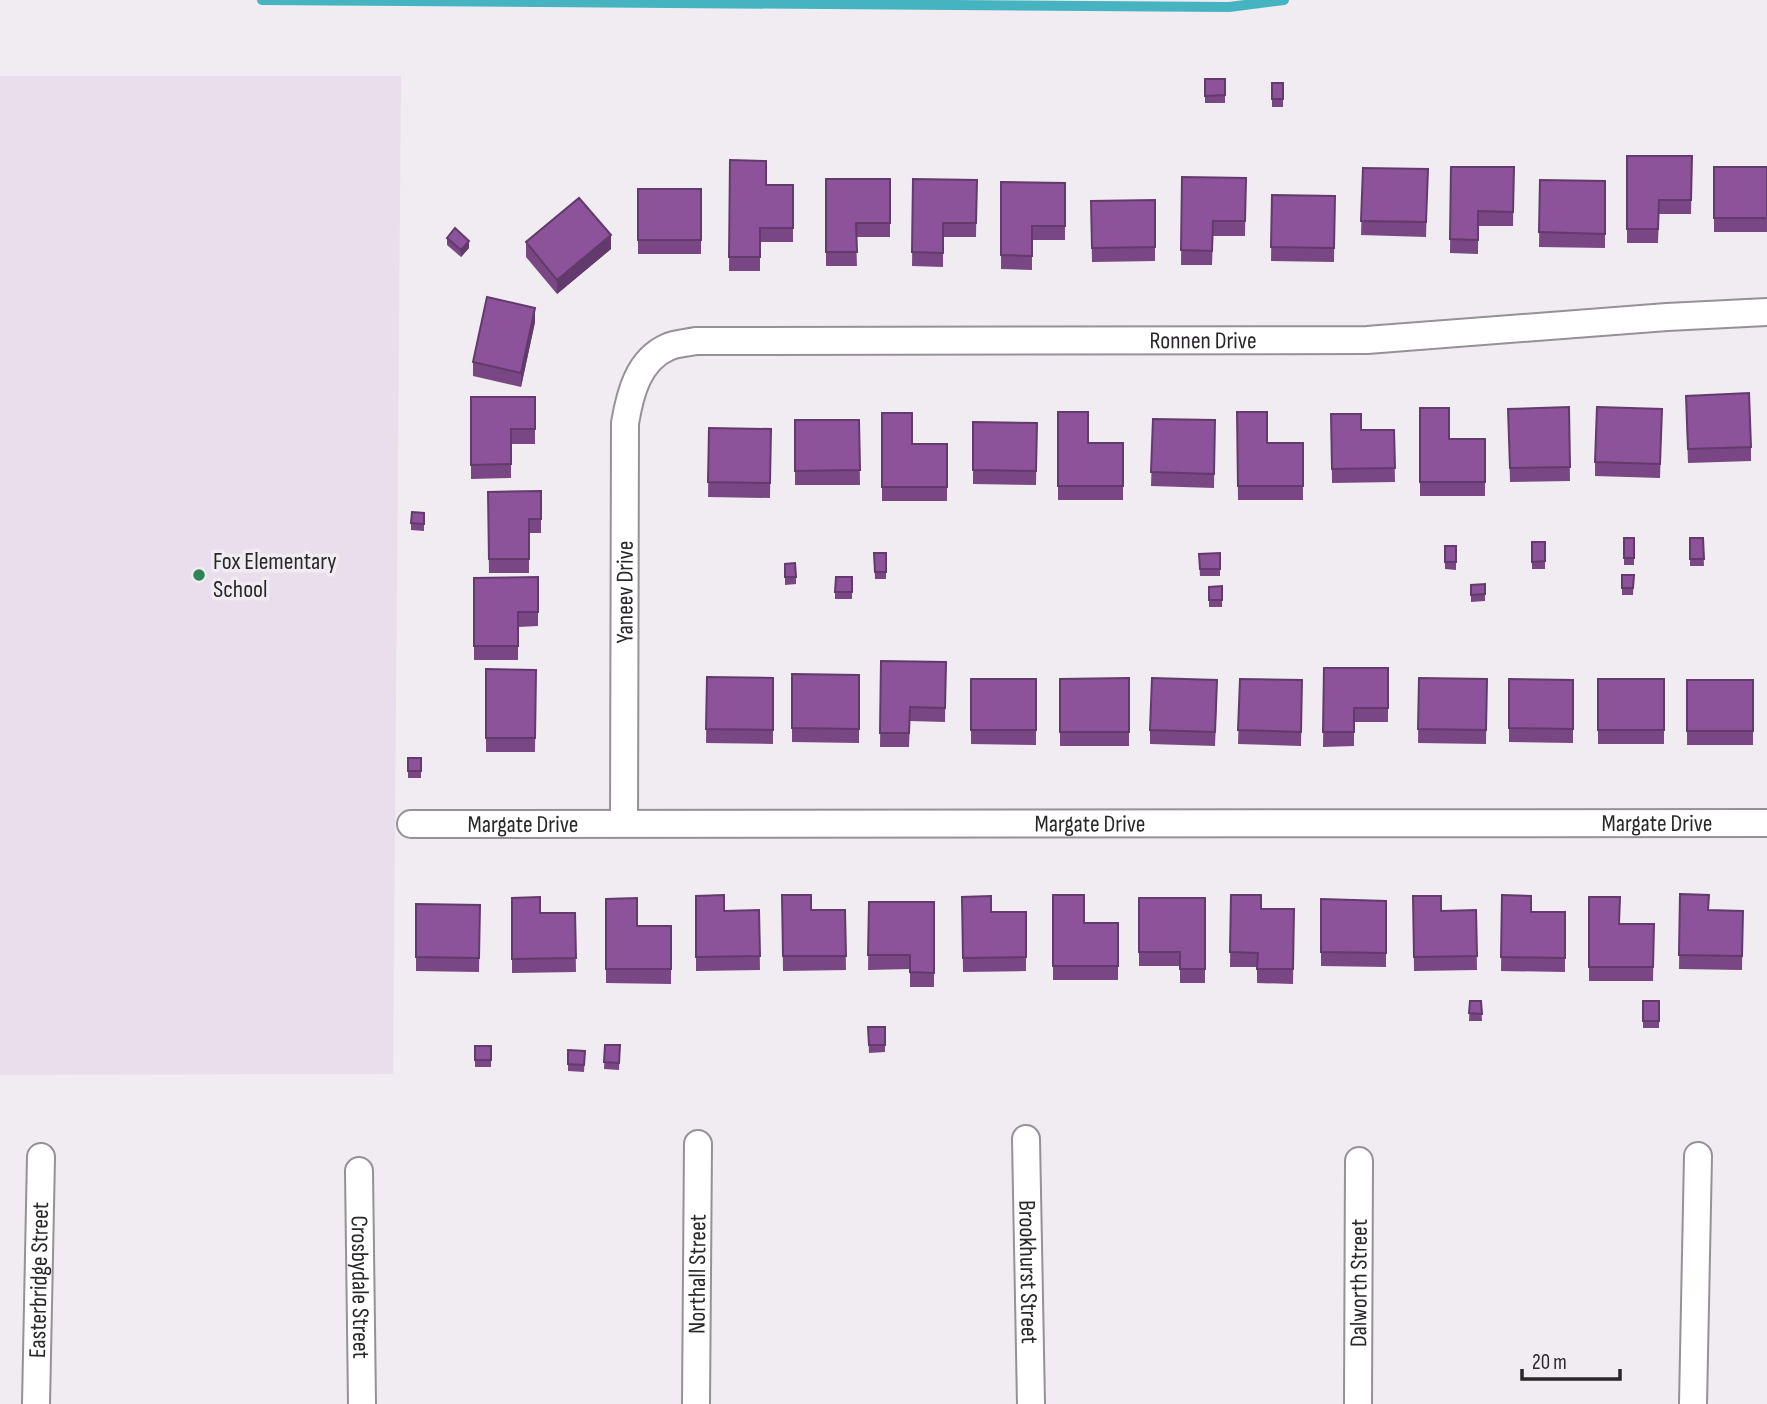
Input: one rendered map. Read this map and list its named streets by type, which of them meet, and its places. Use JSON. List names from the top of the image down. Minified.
{"streets":{"street":["Ronnen Drive","Yaneev Drive","Margate Drive","Brookhurst Street","Northall Street","Easterbridge Street","Dalworth Street","Crosbydale Street"]},"crossings":[["Ronnen Drive","Yaneev Drive"],["Yaneev Drive","Margate Drive"]],"places":["Fox Elementary School"],"scale_bar":"20 m"}
